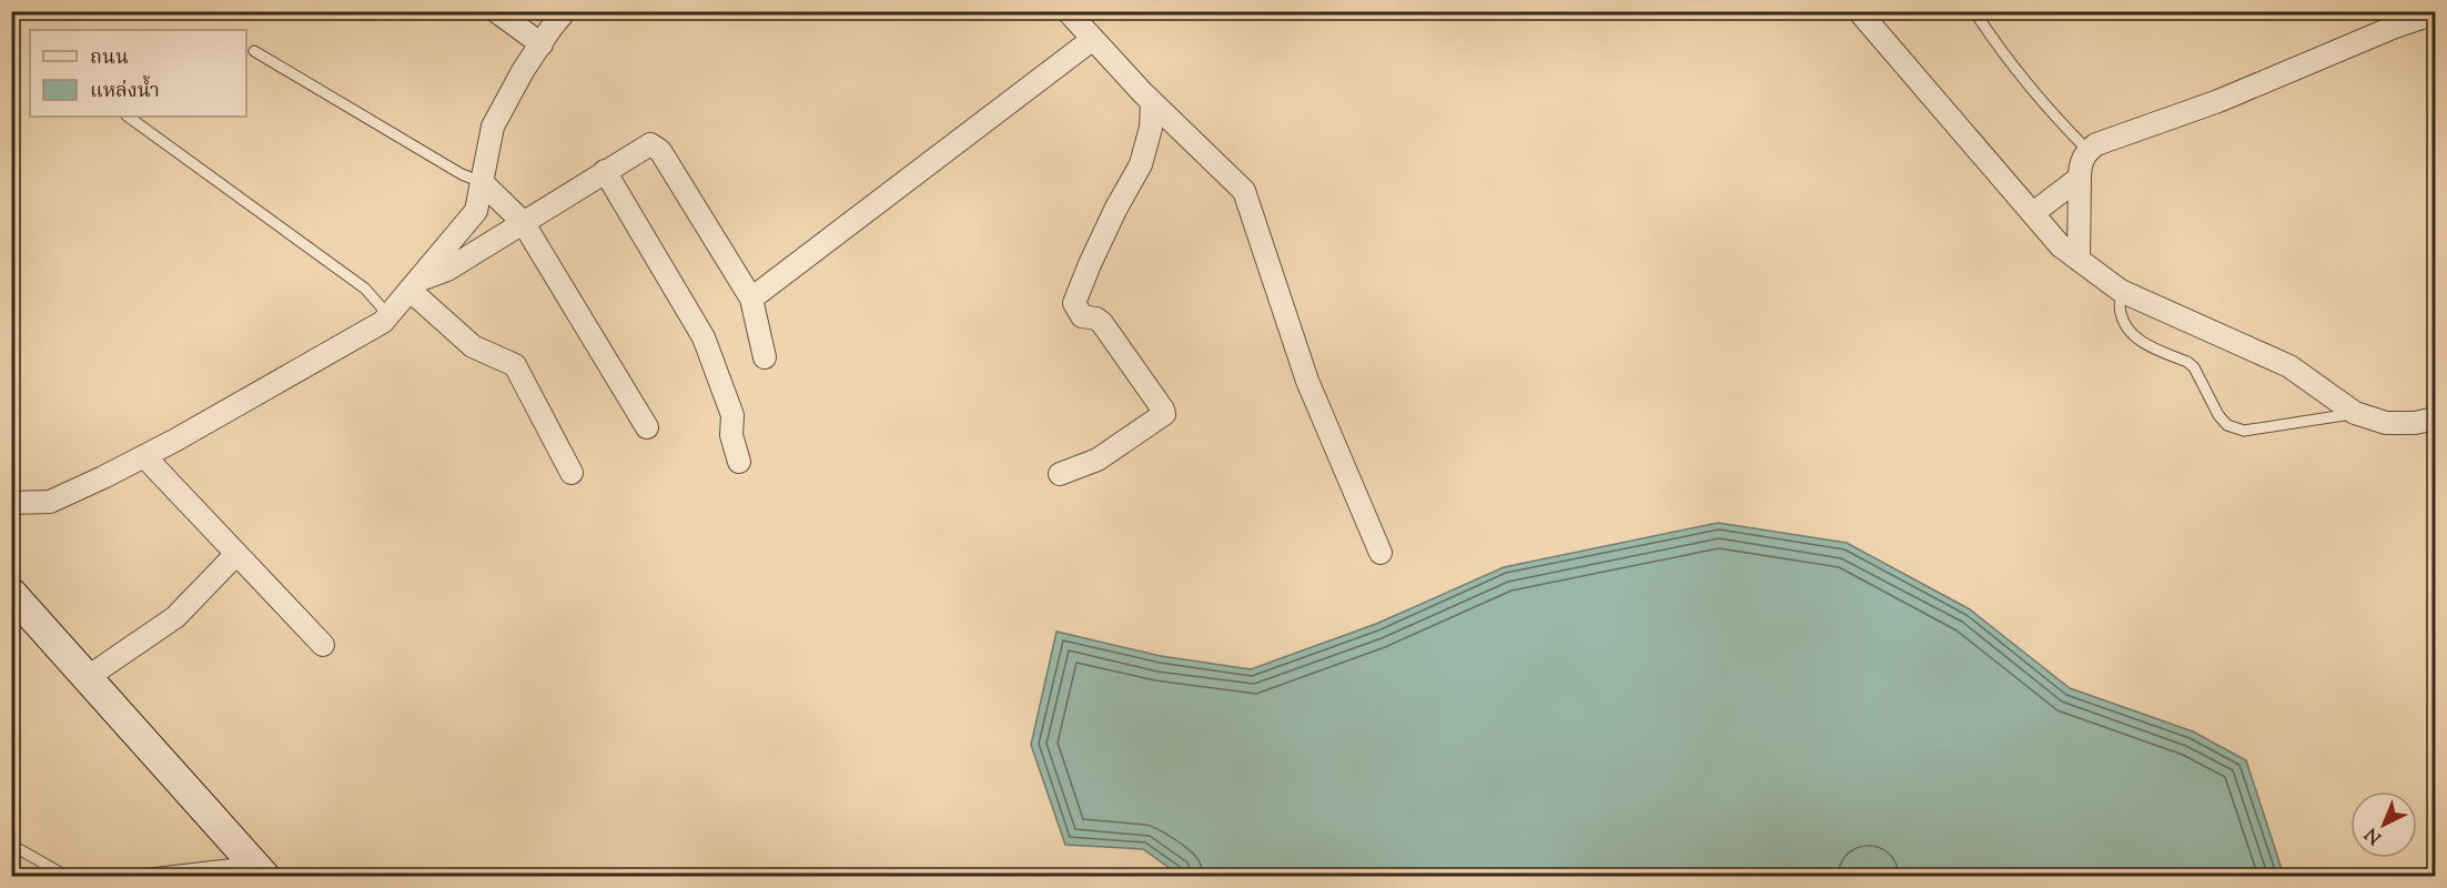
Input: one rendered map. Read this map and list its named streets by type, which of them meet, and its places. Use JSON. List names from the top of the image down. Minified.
{"legend":["ถนน","แหล่งน้ำ"],"north":"bottom left"}
